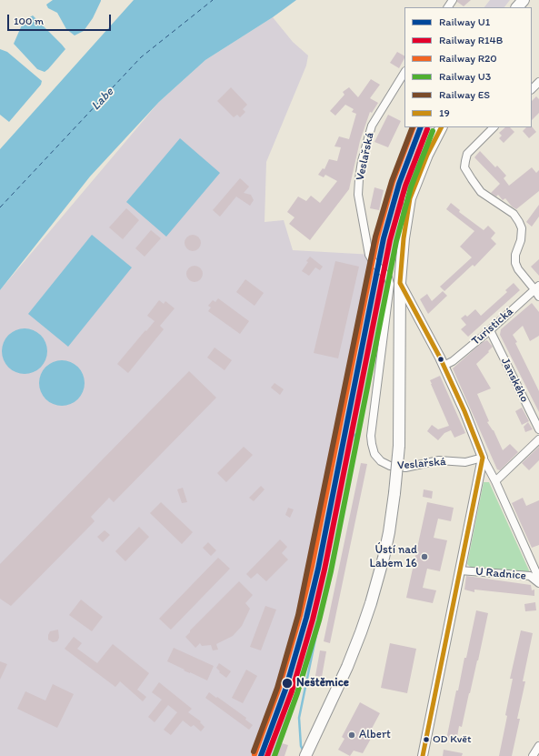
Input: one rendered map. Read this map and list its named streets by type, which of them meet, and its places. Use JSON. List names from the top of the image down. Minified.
{"streets":{"street":["Veslařská","Turistická","Janského","U Radnice"]},"crossings":[["Turistická","Janského"]],"water":["Labe"],"places":["Ústí nad Labem 16","Neštěmice","Albert","OD Květ"],"lines":["rail line U1","rail line R20","rail line ES","transit line 19","rail line R14B","rail line U3"],"legend":["Railway U1","Railway R14B","Railway R20","Railway U3","Railway ES","19"],"scale_bar":"100 m"}
